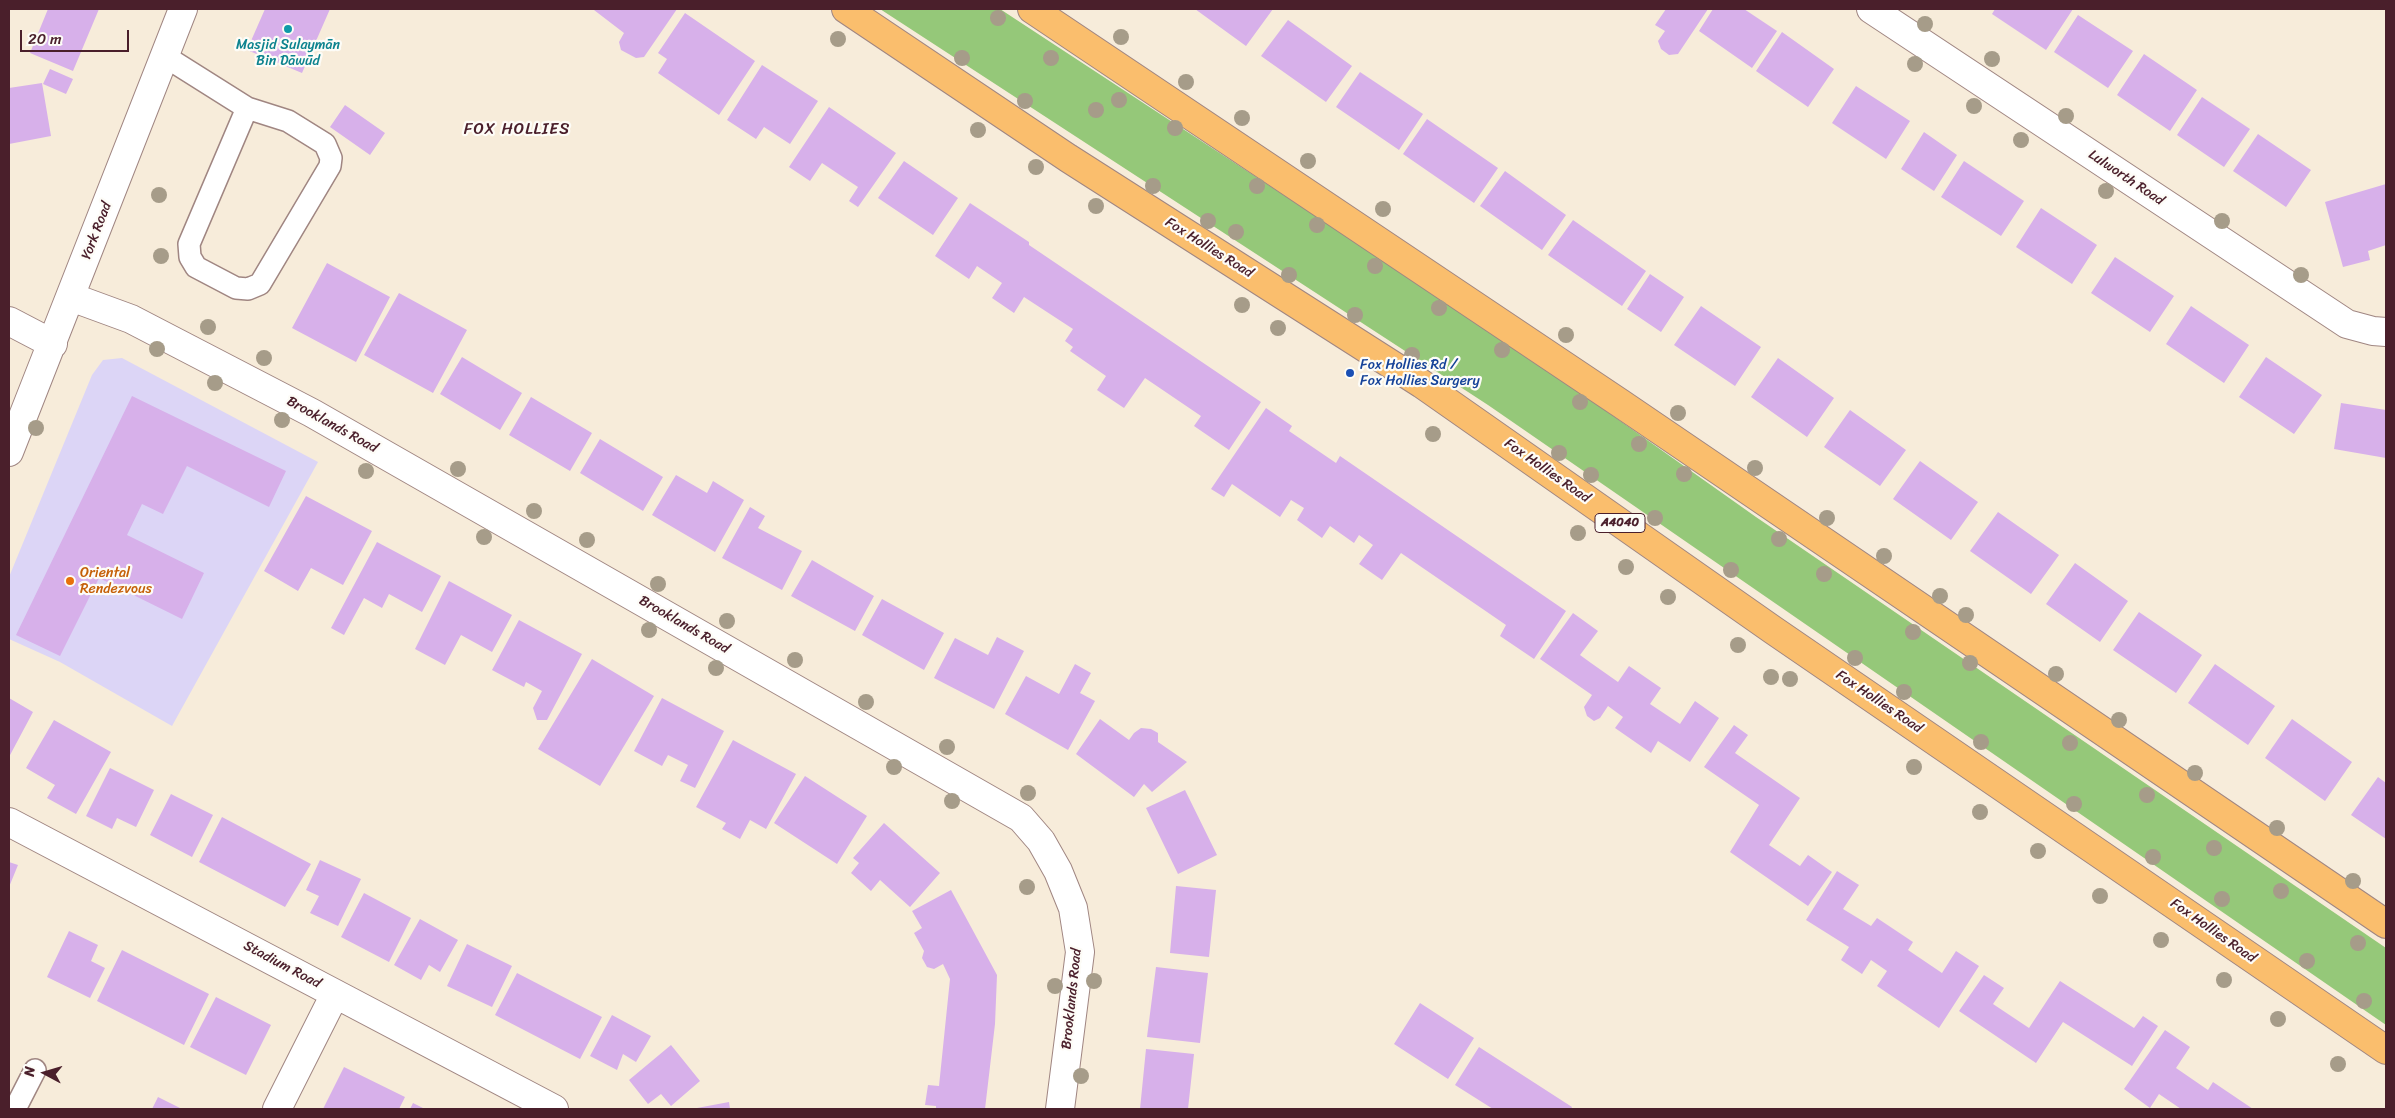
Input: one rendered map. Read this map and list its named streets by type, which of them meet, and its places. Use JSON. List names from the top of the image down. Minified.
{"streets":{"main road":["Fox Hollies Road","A4040"],"street":["Lulworth Road","York Road","Brooklands Road","Stadium Road"]},"crossings":[["York Road","Brooklands Road"]],"districts":["FOX HOLLIES"],"places":["Masjid Sulaymān Bin Dāwūd","Fox Hollies Rd / Fox Hollies Surgery","Oriental Rendezvous"],"scale_bar":"20 m","north":"left"}
